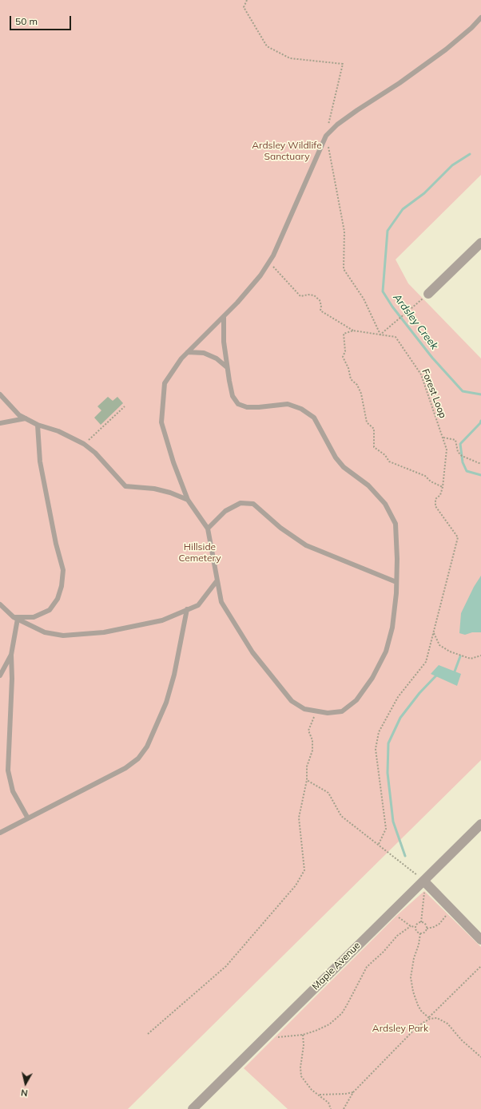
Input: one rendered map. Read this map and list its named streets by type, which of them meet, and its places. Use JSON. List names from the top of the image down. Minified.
{"streets":{"street":["Maple Avenue"],"path":["Forest Loop"]},"water":["Ardsley Creek"],"parks":["Ardsley Wildlife Sanctuary","Hillside Cemetery","Ardsley Park"],"scale_bar":"50 m","north":"bottom"}
